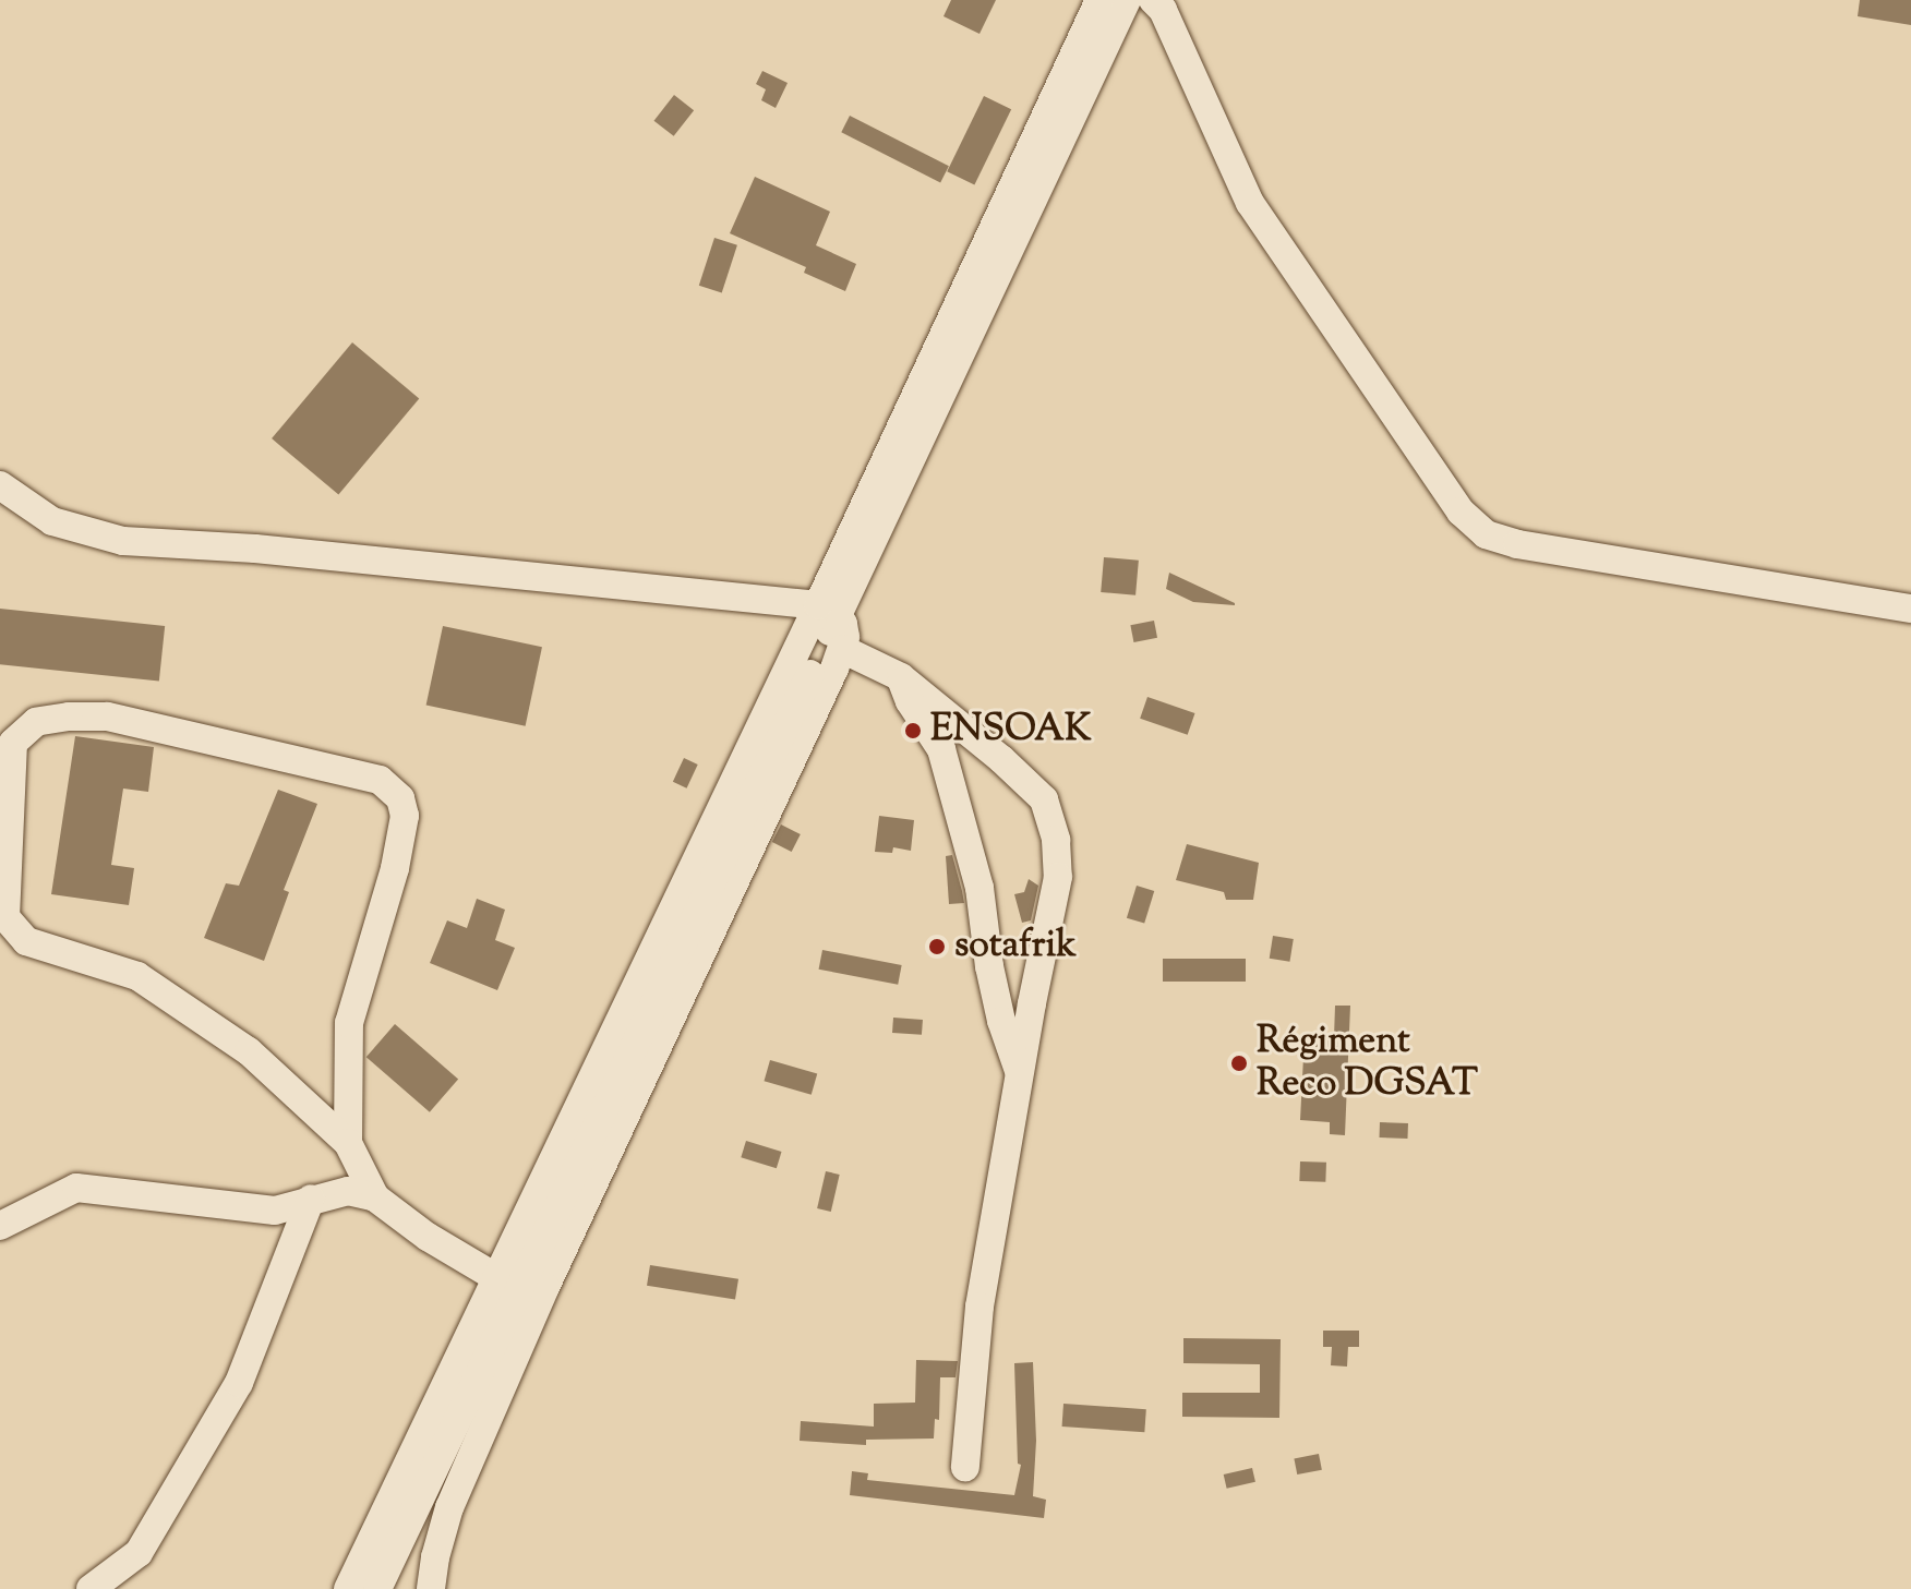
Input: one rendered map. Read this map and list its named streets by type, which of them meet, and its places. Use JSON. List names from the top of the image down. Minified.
{"places":["ENSOAK","sotafrik","Régiment Reco DGSAT"]}
